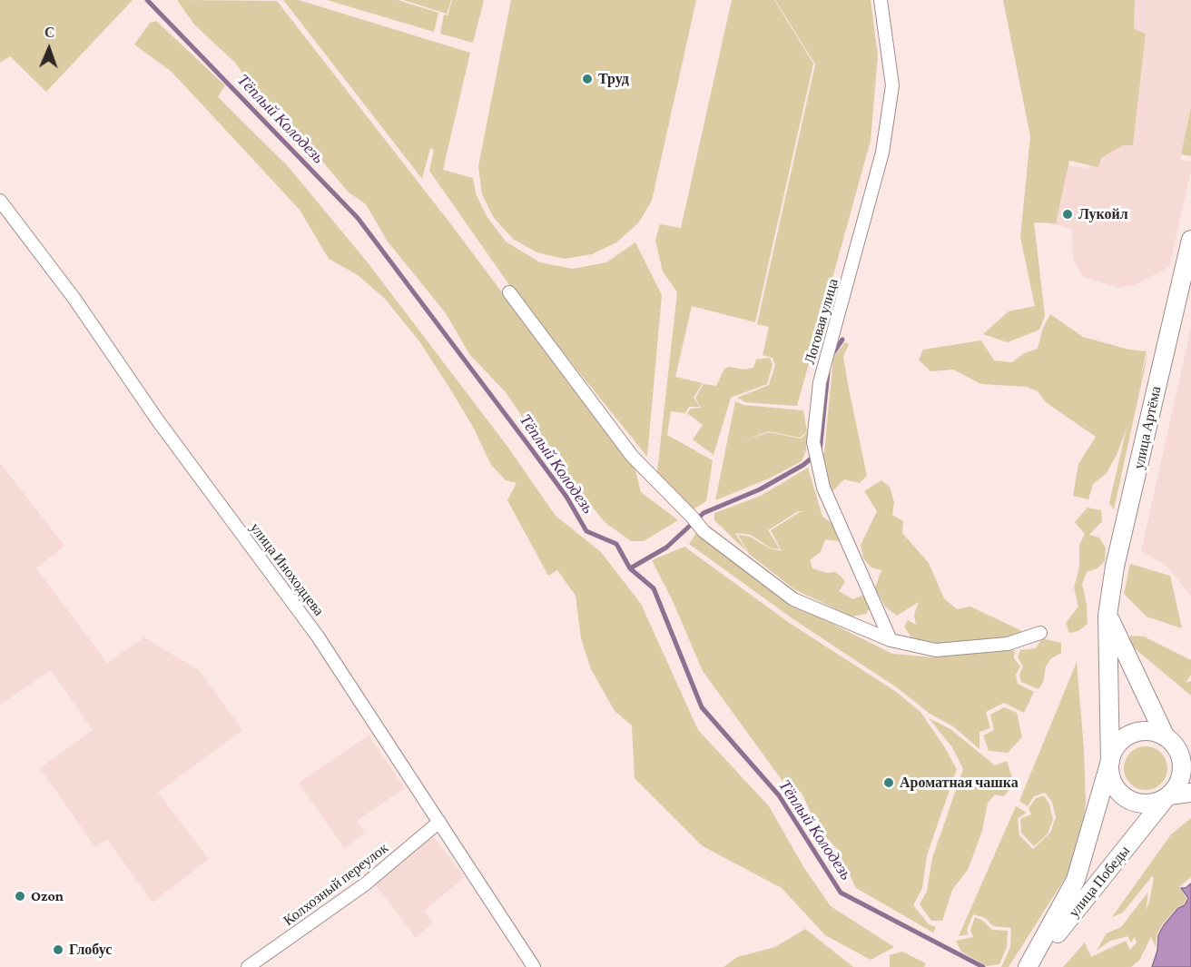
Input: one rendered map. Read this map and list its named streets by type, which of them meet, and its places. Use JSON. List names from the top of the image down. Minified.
{"streets":{"main road":["улица Артёма","улица Победы"],"street":["Логовая улица","улица Иноходцева","Колхозный переулок"]},"crossings":[["улица Артёма","улица Победы"],["улица Иноходцева","Колхозный переулок"]],"water":["Тёплый Колодезь"],"places":["Труд","Лукойл","Ароматная чашка","Ozon","Глобус"],"north":"top"}
